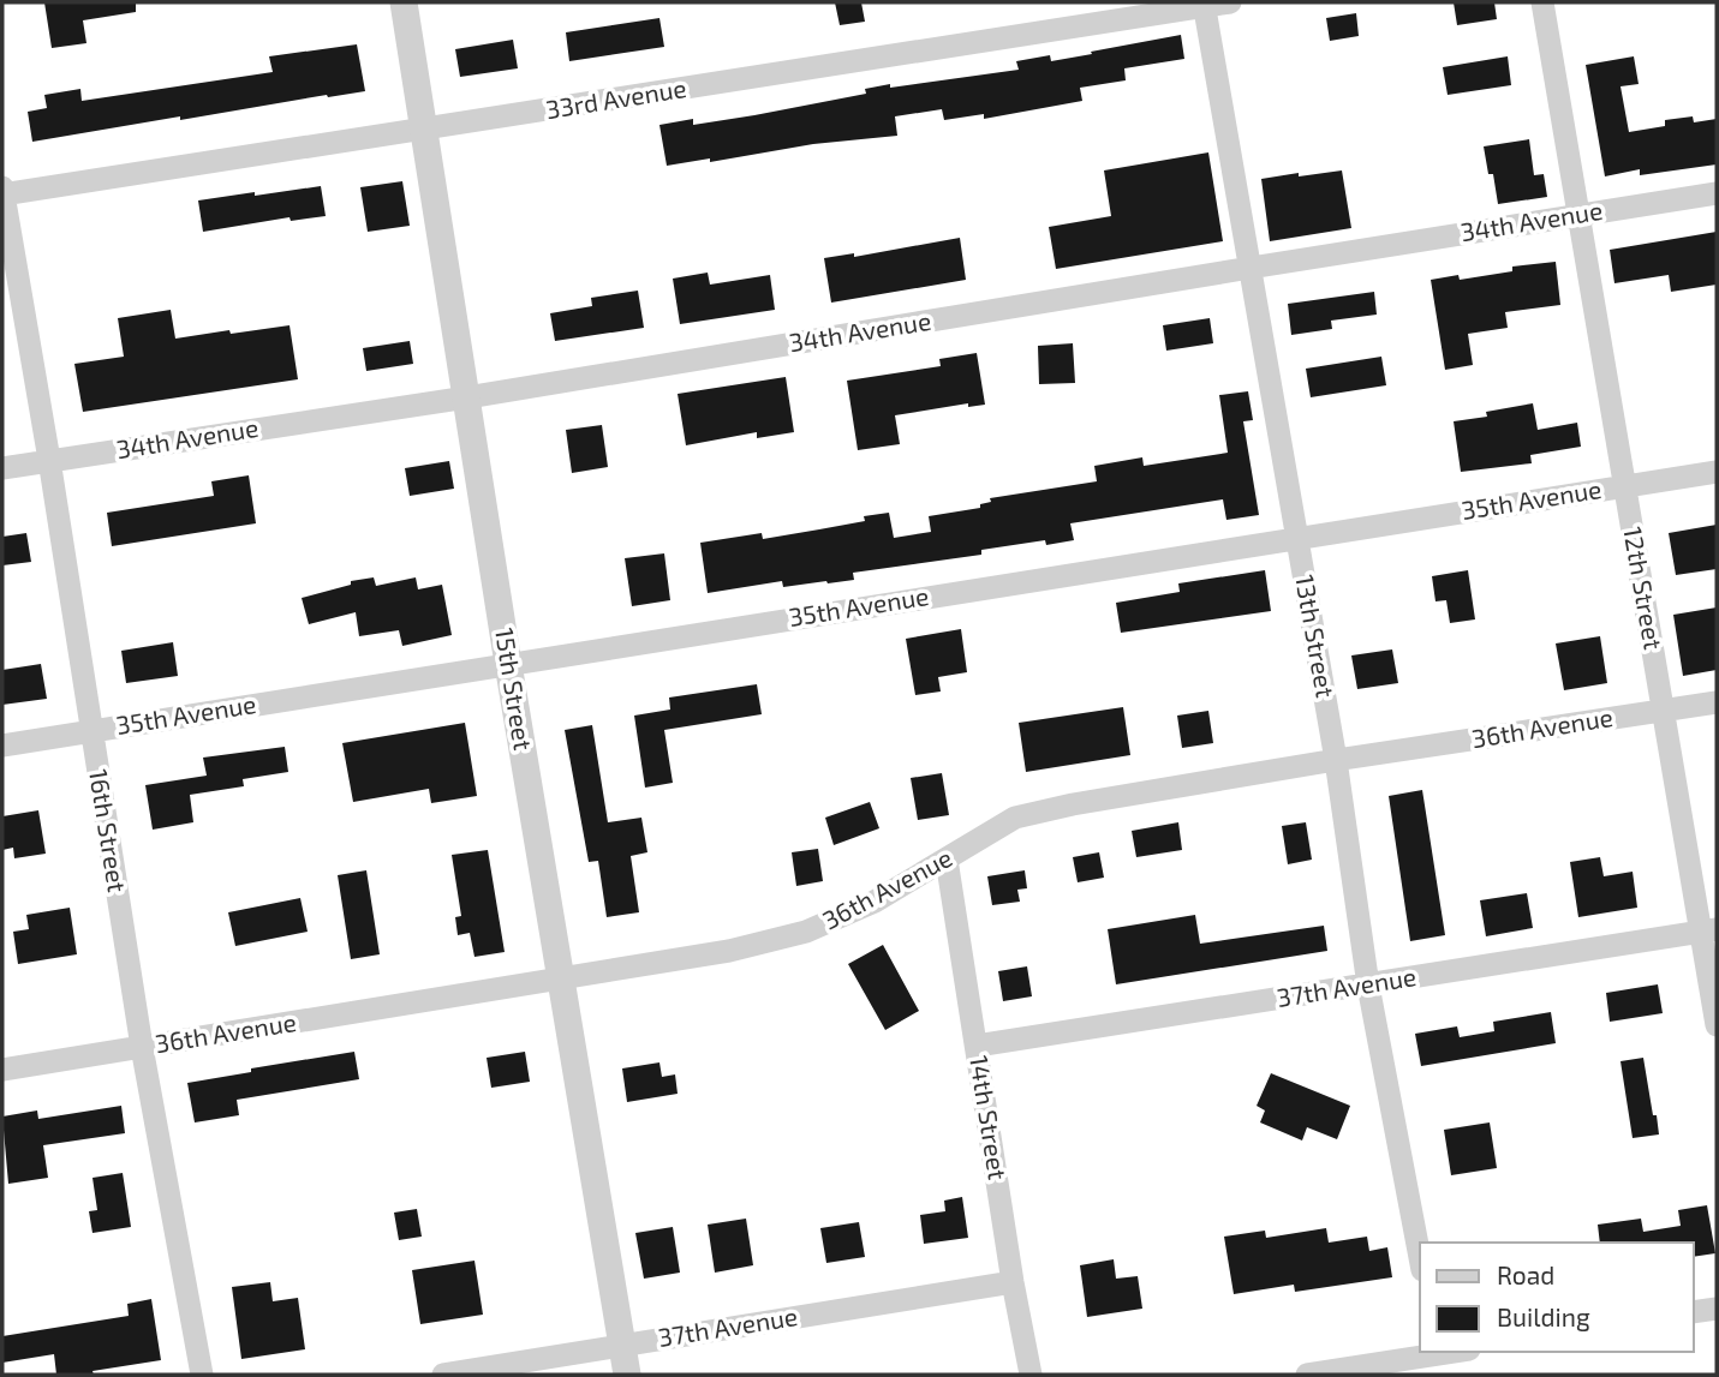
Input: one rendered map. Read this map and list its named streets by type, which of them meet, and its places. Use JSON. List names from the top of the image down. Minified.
{"streets":{"street":["33rd Avenue","34th Avenue","35th Avenue","12th Street","13th Street","15th Street","36th Avenue","16th Street","37th Avenue","14th Street"]},"crossings":[["33rd Avenue","13th Street"],["33rd Avenue","15th Street"],["33rd Avenue","16th Street"],["34th Avenue","12th Street"],["34th Avenue","13th Street"],["34th Avenue","15th Street"],["34th Avenue","16th Street"],["35th Avenue","12th Street"],["35th Avenue","13th Street"],["35th Avenue","15th Street"],["35th Avenue","16th Street"],["12th Street","36th Avenue"],["12th Street","37th Avenue"],["13th Street","36th Avenue"],["13th Street","37th Avenue"],["15th Street","36th Avenue"],["15th Street","37th Avenue"],["36th Avenue","16th Street"],["36th Avenue","14th Street"],["37th Avenue","14th Street"]],"legend":["Road","Building"]}
